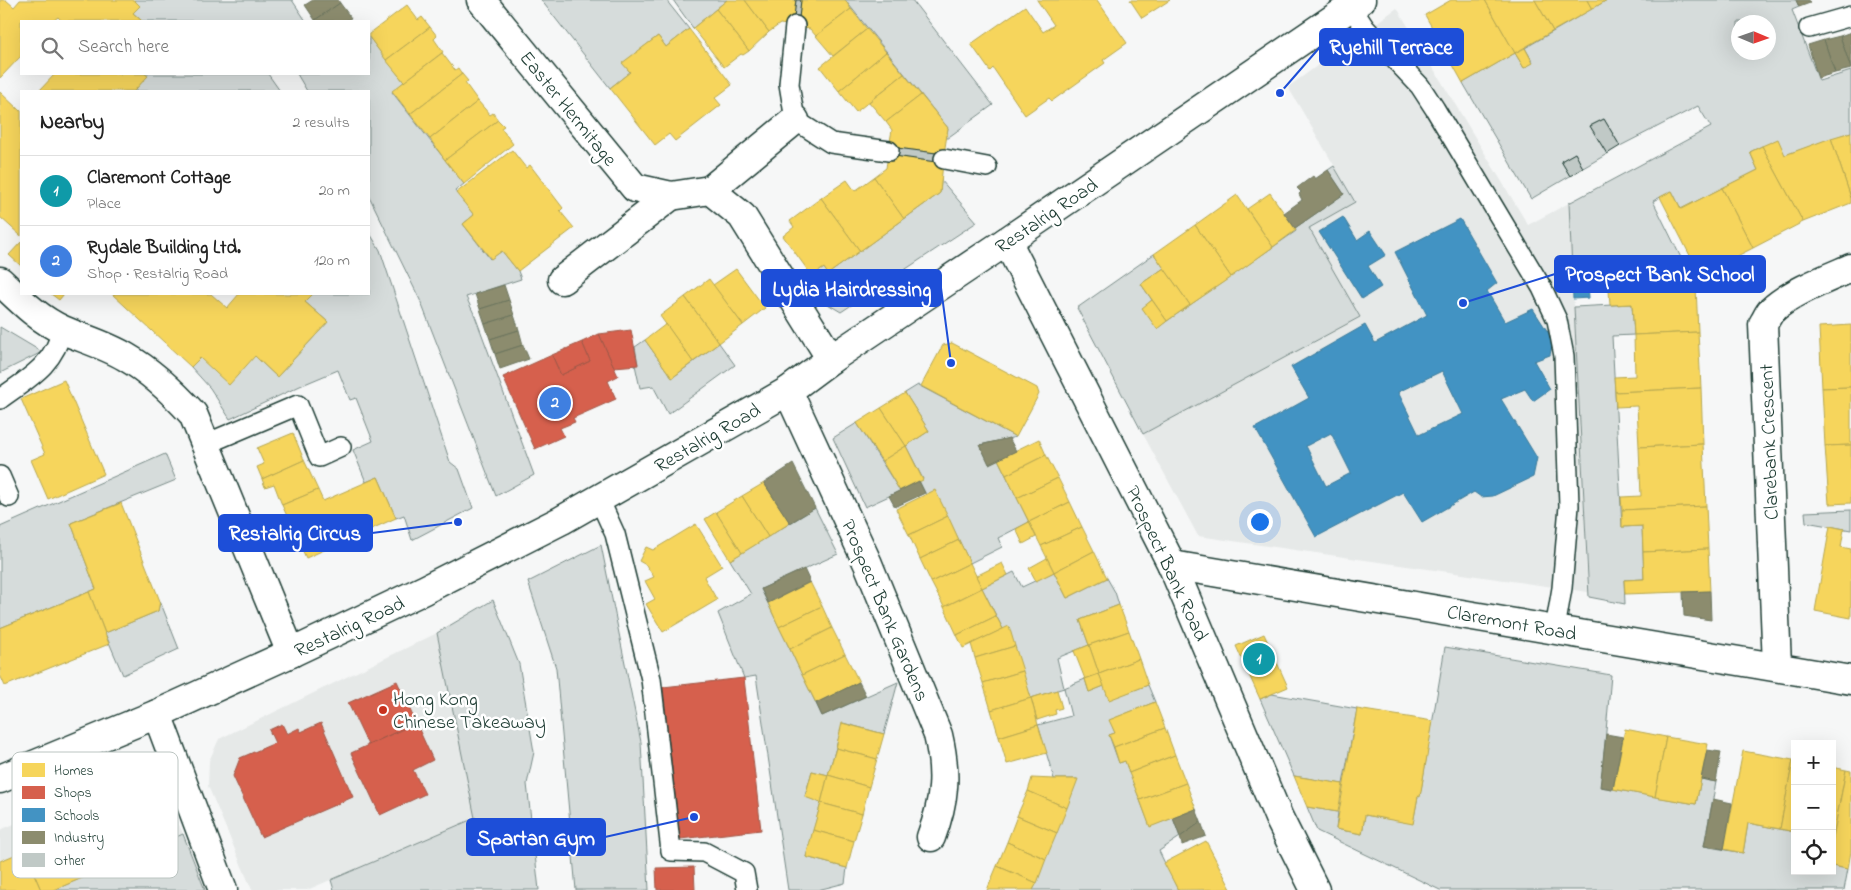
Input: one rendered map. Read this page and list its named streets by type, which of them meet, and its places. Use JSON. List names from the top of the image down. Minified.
{"streets":{"street":["Easter Hermitage","Restalrig Road","Clarebank Crescent","Prospect Bank Road","Prospect Bank Gardens","Claremont Road"]},"crossings":[["Restalrig Road","Prospect Bank Road"],["Restalrig Road","Prospect Bank Gardens"],["Clarebank Crescent","Claremont Road"],["Prospect Bank Road","Claremont Road"]],"places":["Ryehill Terrace","Prospect Bank School","Lydia Hairdressing","Restalrig Circus","Hong Kong Chinese Takeaway","Spartan Gym"],"legend":["Homes","Shops","Schools","Industry","Other"],"north":"right","page":{"search":"Search here","heading":["Nearby","2 results"],"list":[{"mark":"1","name":"Claremont Cottage","note":"Place","value":"20 m"},{"mark":"2","name":"Rydale Building Ltd.","note":"Shop · Restalrig Road","value":"120 m"}],"pins":["2","1"],"map_buttons":["+","−"]}}
